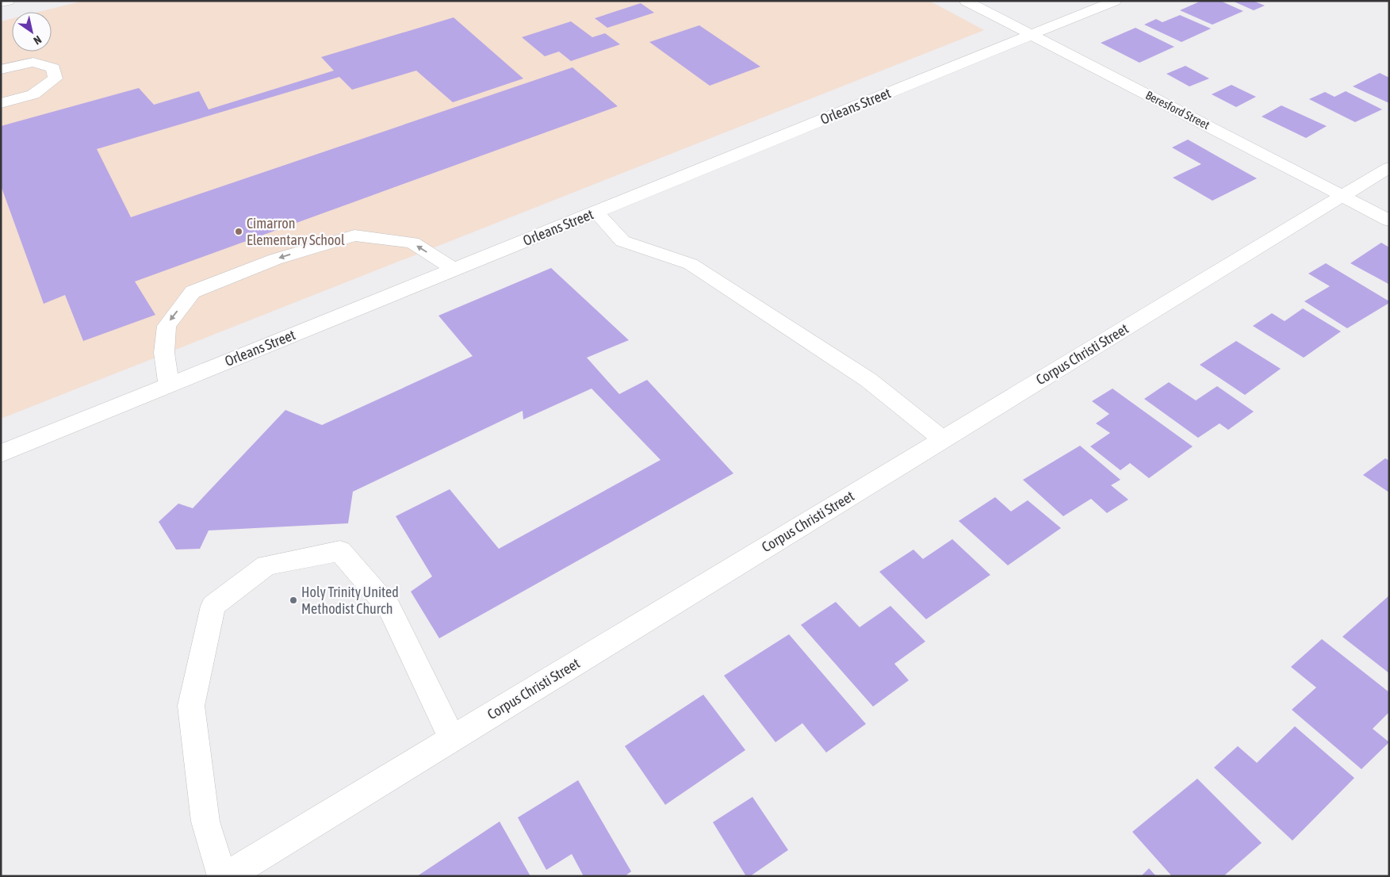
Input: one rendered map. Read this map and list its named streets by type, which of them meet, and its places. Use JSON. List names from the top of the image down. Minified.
{"streets":{"street":["Orleans Street","Beresford Street","Corpus Christi Street"]},"crossings":[["Orleans Street","Beresford Street"],["Beresford Street","Corpus Christi Street"]],"places":["Cimarron Elementary School","Holy Trinity United Methodist Church"],"north":"bottom right"}
